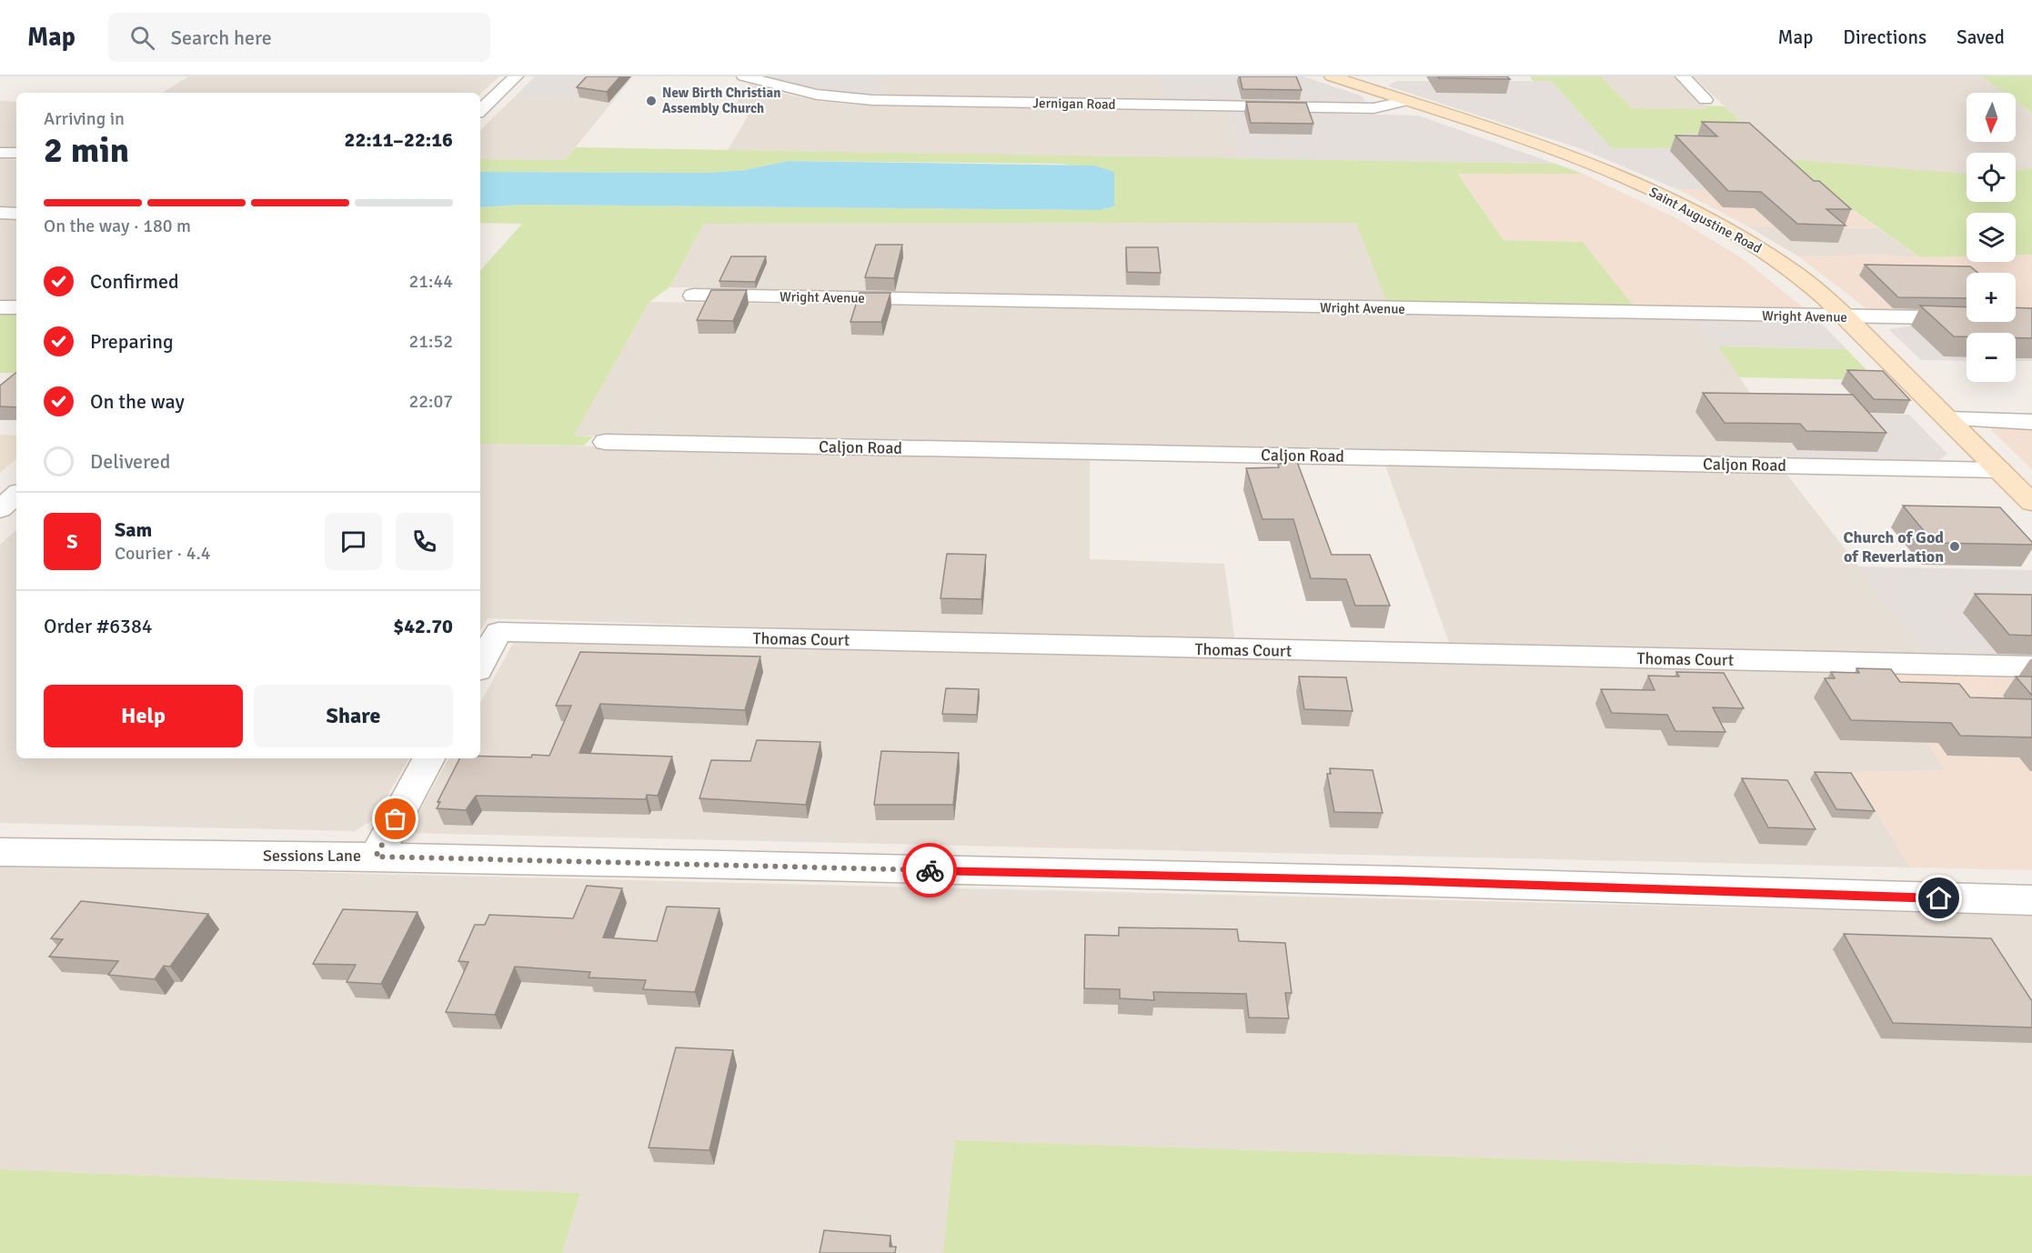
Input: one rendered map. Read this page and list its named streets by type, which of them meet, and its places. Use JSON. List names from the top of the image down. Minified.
{"streets":{"main road":["Saint Augustine Road"],"street":["Jernigan Road","Wright Avenue","Caljon Road","Thomas Court","Sessions Lane"]},"crossings":[["Jernigan Road","Saint Augustine Road"],["Saint Augustine Road","Wright Avenue"],["Saint Augustine Road","Caljon Road"]],"places":["New Birth Christian Assembly Church","Church of God of Reverlation"],"north":"bottom","page":{"header":"Map","search":"Search here","nav":["Map","Directions","Saved"],"map_buttons":["+","−"],"heading":["2 min","Arriving in","22:11–22:16"],"panel":["Sam","Courier · 4.4","Order #6384","$42.70"],"bar":"On the way · 180 m","list":[["Confirmed","21:44"],["Preparing","21:52"],["On the way","22:07"],"Delivered"],"round":"S","buttons":["Help","Share"]}}
